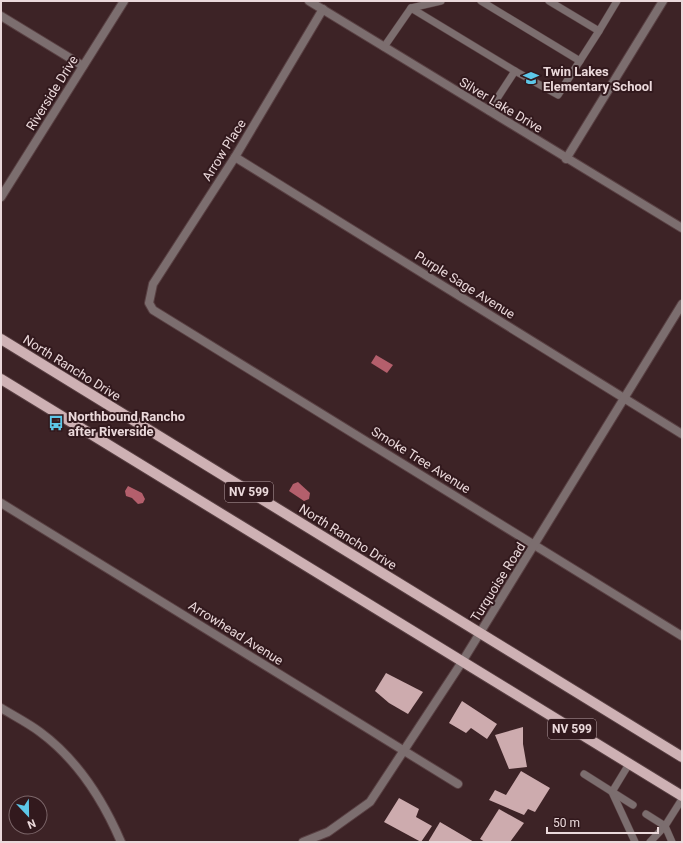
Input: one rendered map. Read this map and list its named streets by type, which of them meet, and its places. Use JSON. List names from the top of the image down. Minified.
{"streets":{"main road":["North Rancho Drive","NV 599"],"street":["Riverside Drive","Silver Lake Drive","Arrow Place","Purple Sage Avenue","Smoke Tree Avenue","Turquoise Road","Arrowhead Avenue"]},"crossings":[["Silver Lake Drive","Arrow Place"],["Arrow Place","Purple Sage Avenue"],["Arrow Place","Smoke Tree Avenue"],["Purple Sage Avenue","Turquoise Road"],["North Rancho Drive","Turquoise Road"],["Smoke Tree Avenue","Turquoise Road"],["NV 599","Turquoise Road"],["Turquoise Road","Arrowhead Avenue"]],"places":{"school or university":["Twin Lakes Elementary School"],"bus stop":["Northbound Rancho after Riverside"]},"scale_bar":"50 m","north":"bottom"}
